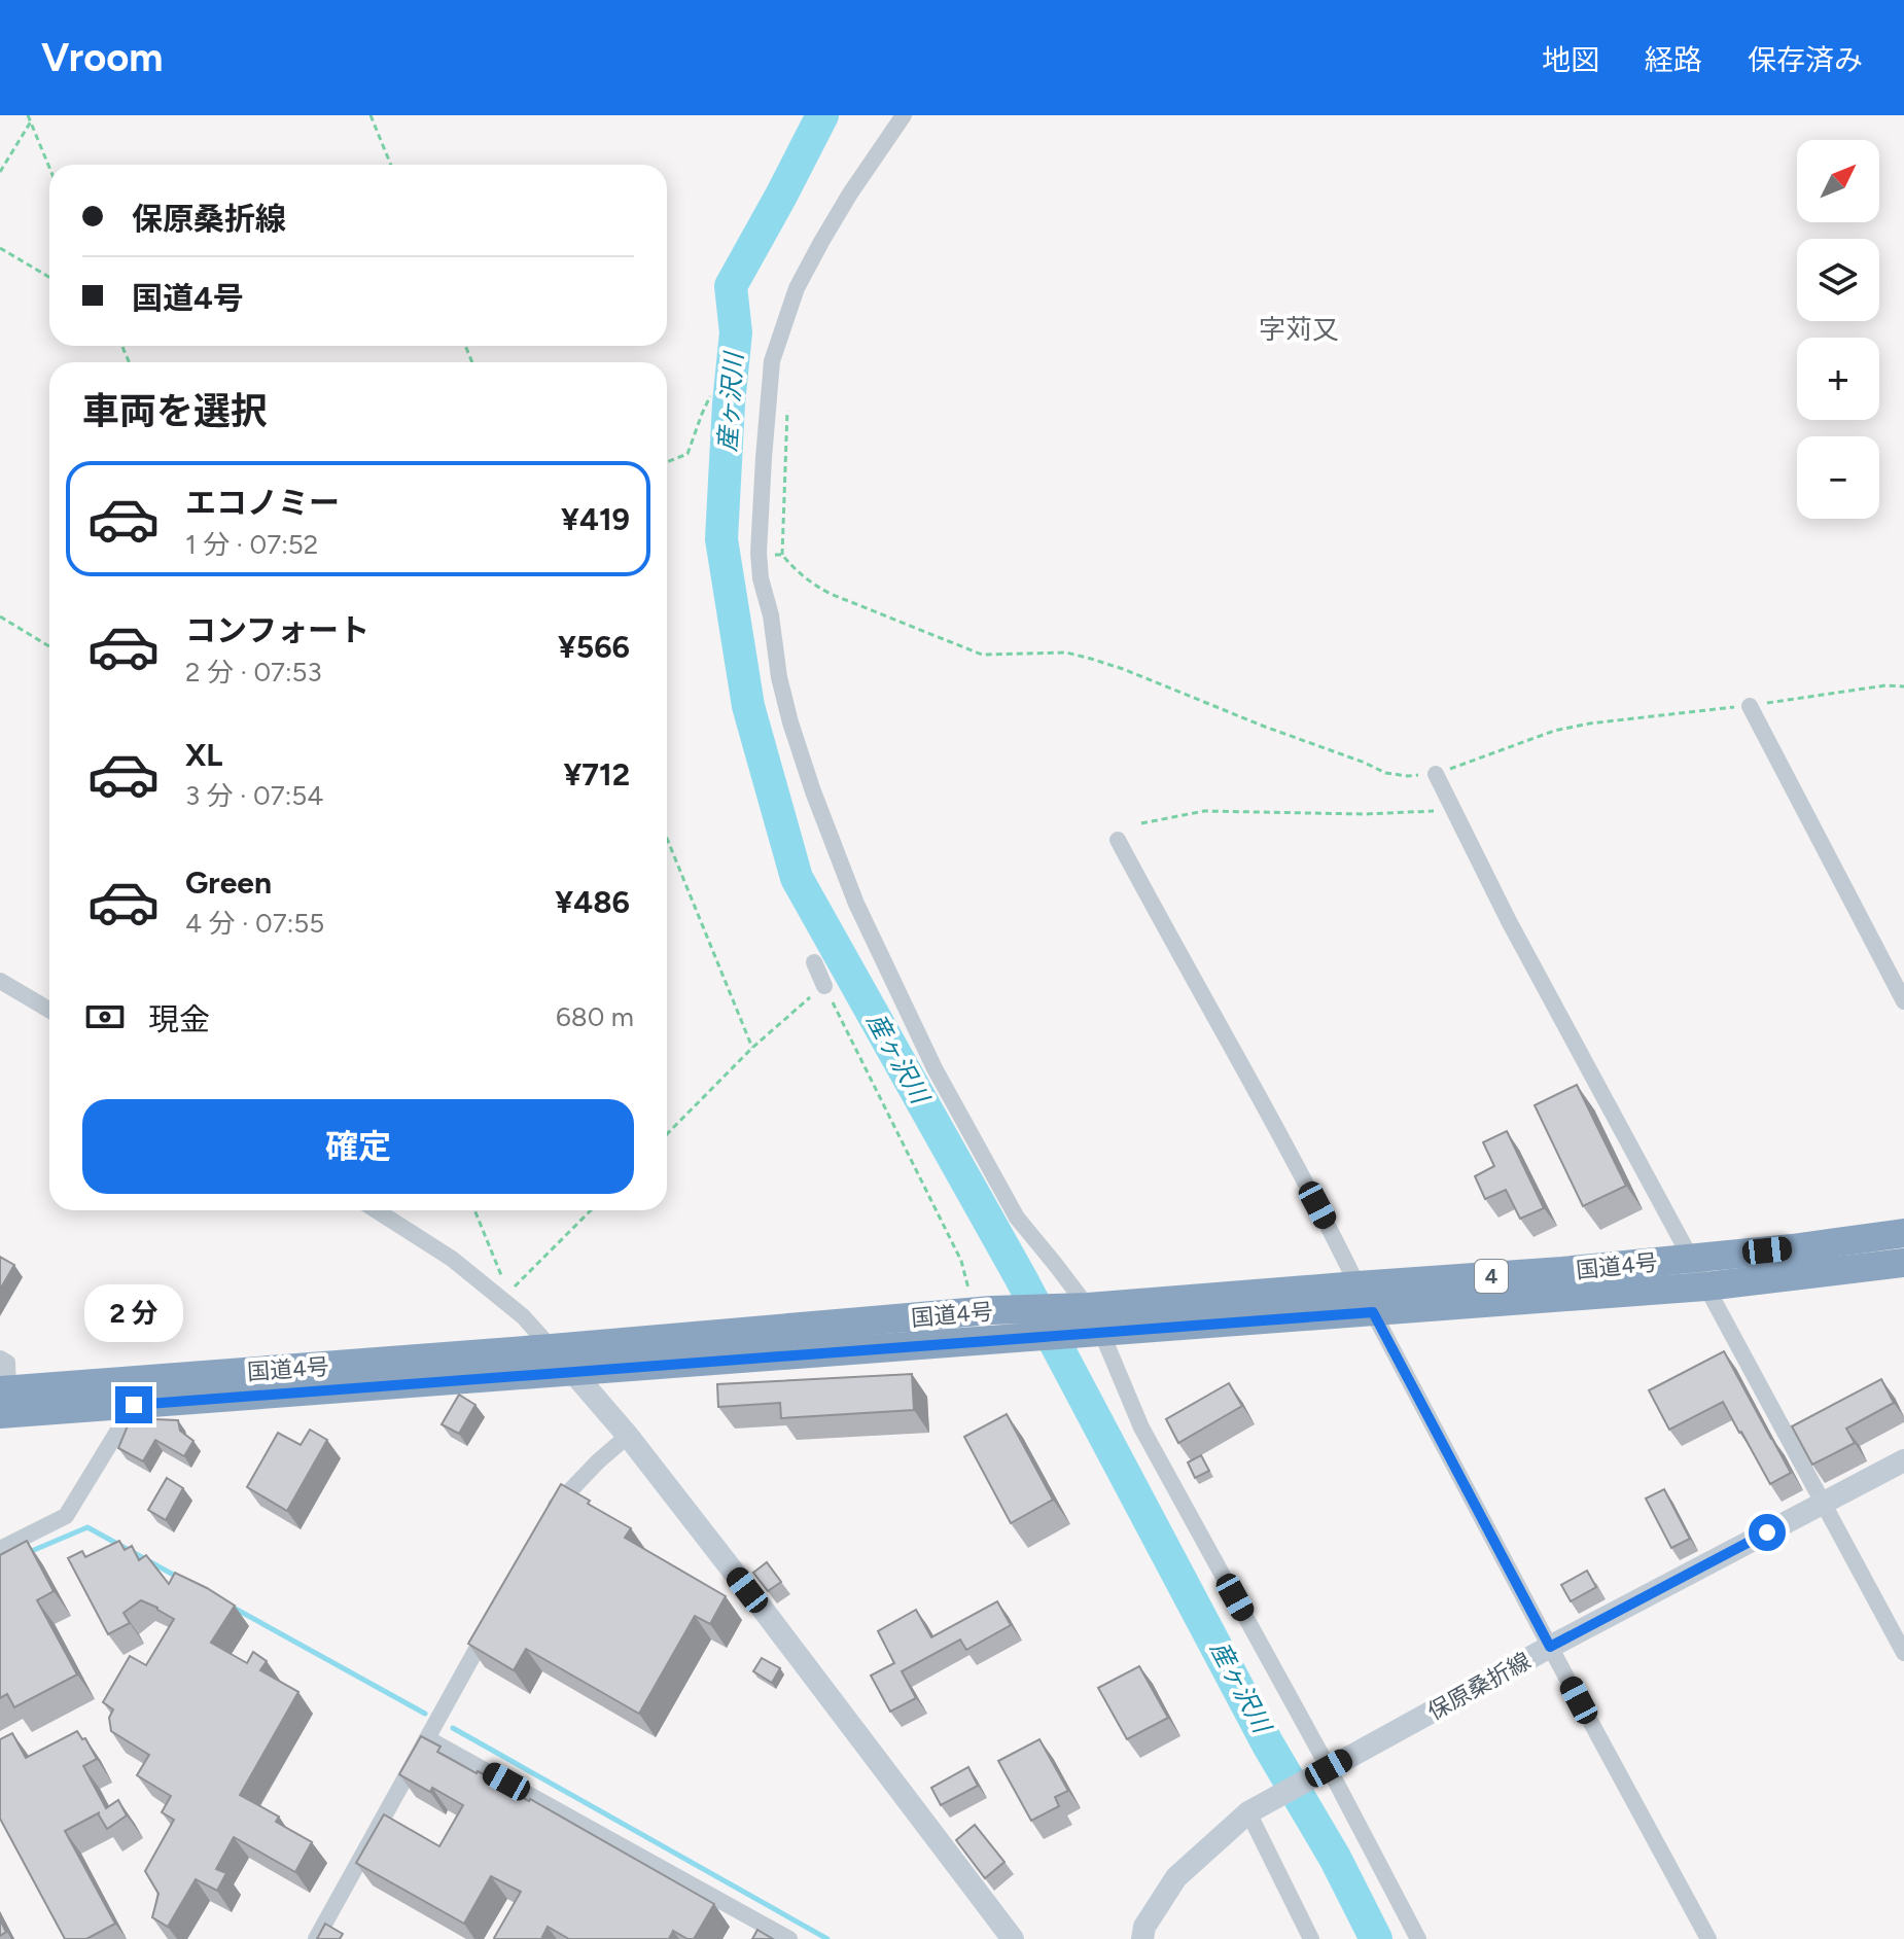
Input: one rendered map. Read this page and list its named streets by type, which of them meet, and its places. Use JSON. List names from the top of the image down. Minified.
{"streets":{"highway":["国道4号","4"],"main road":["保原桑折線"]},"districts":["字苅又"],"water":["産ヶ沢川"],"north":"top right","page":{"header":"Vroom","nav":["地図","経路","保存済み"],"map_buttons":["+","−"],"banner":["保原桑折線","国道4号"],"heading":"車両を選択","list":[{"name":"エコノミー","note":"1 分 · 07:52","value":"¥419"},{"name":"コンフォート","note":"2 分 · 07:53","value":"¥566"},{"name":"XL","note":"3 分 · 07:54","value":"¥712"},{"name":"Green","note":"4 分 · 07:55","value":"¥486"}],"pay":["現金","680 m"],"buttons":"確定","bubble":"2 分"}}
